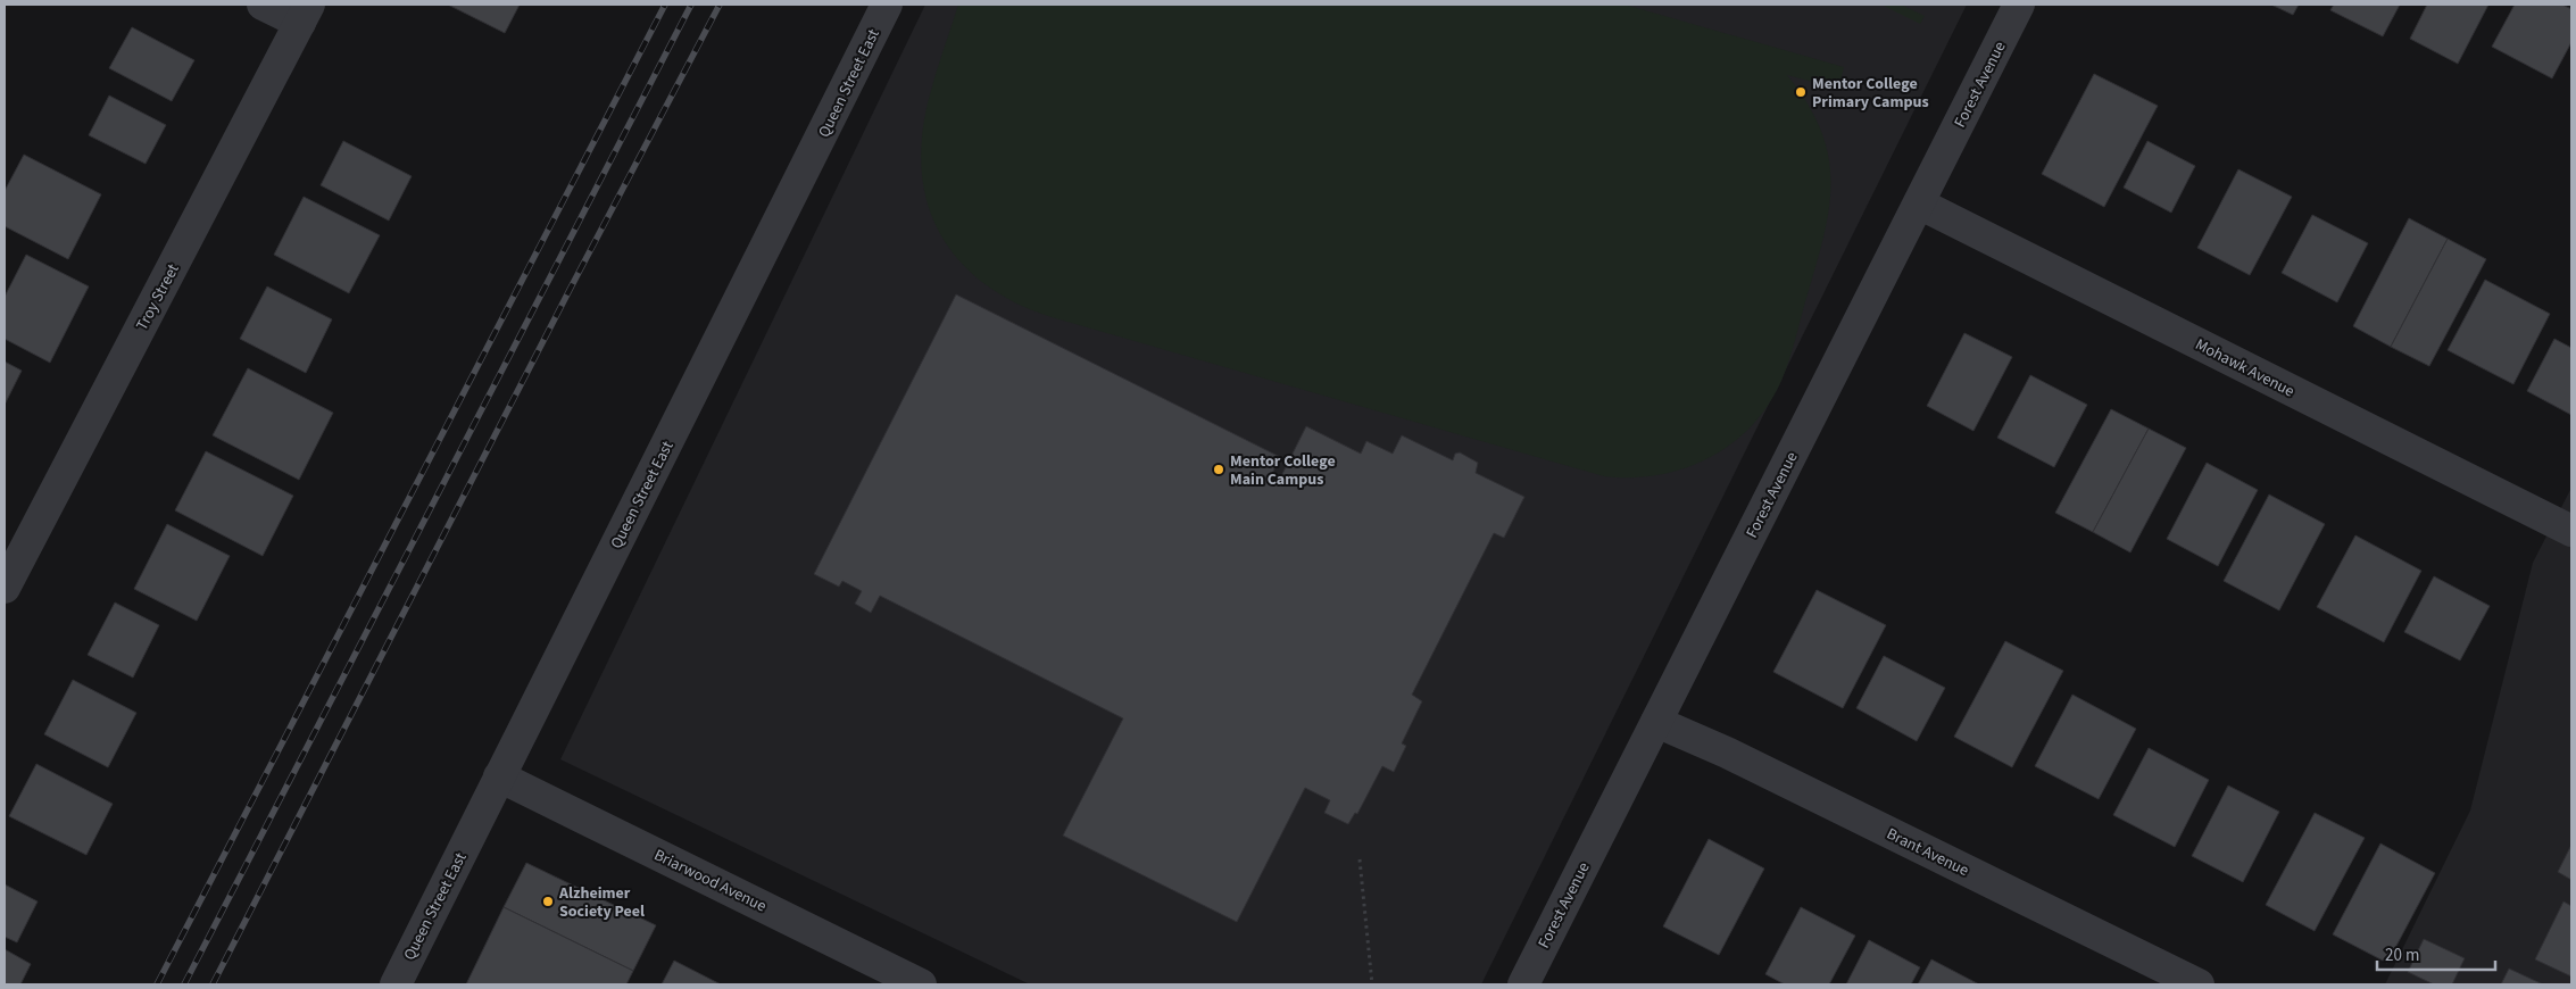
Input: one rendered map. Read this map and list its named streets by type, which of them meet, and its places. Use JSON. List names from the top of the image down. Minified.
{"streets":{"street":["Queen Street East","Forest Avenue","Troy Street","Mohawk Avenue","Brant Avenue","Briarwood Avenue"]},"crossings":[["Queen Street East","Briarwood Avenue"],["Forest Avenue","Mohawk Avenue"],["Forest Avenue","Brant Avenue"]],"places":["Mentor College Primary Campus","Mentor College Main Campus","Alzheimer Society Peel"],"scale_bar":"20 m"}
